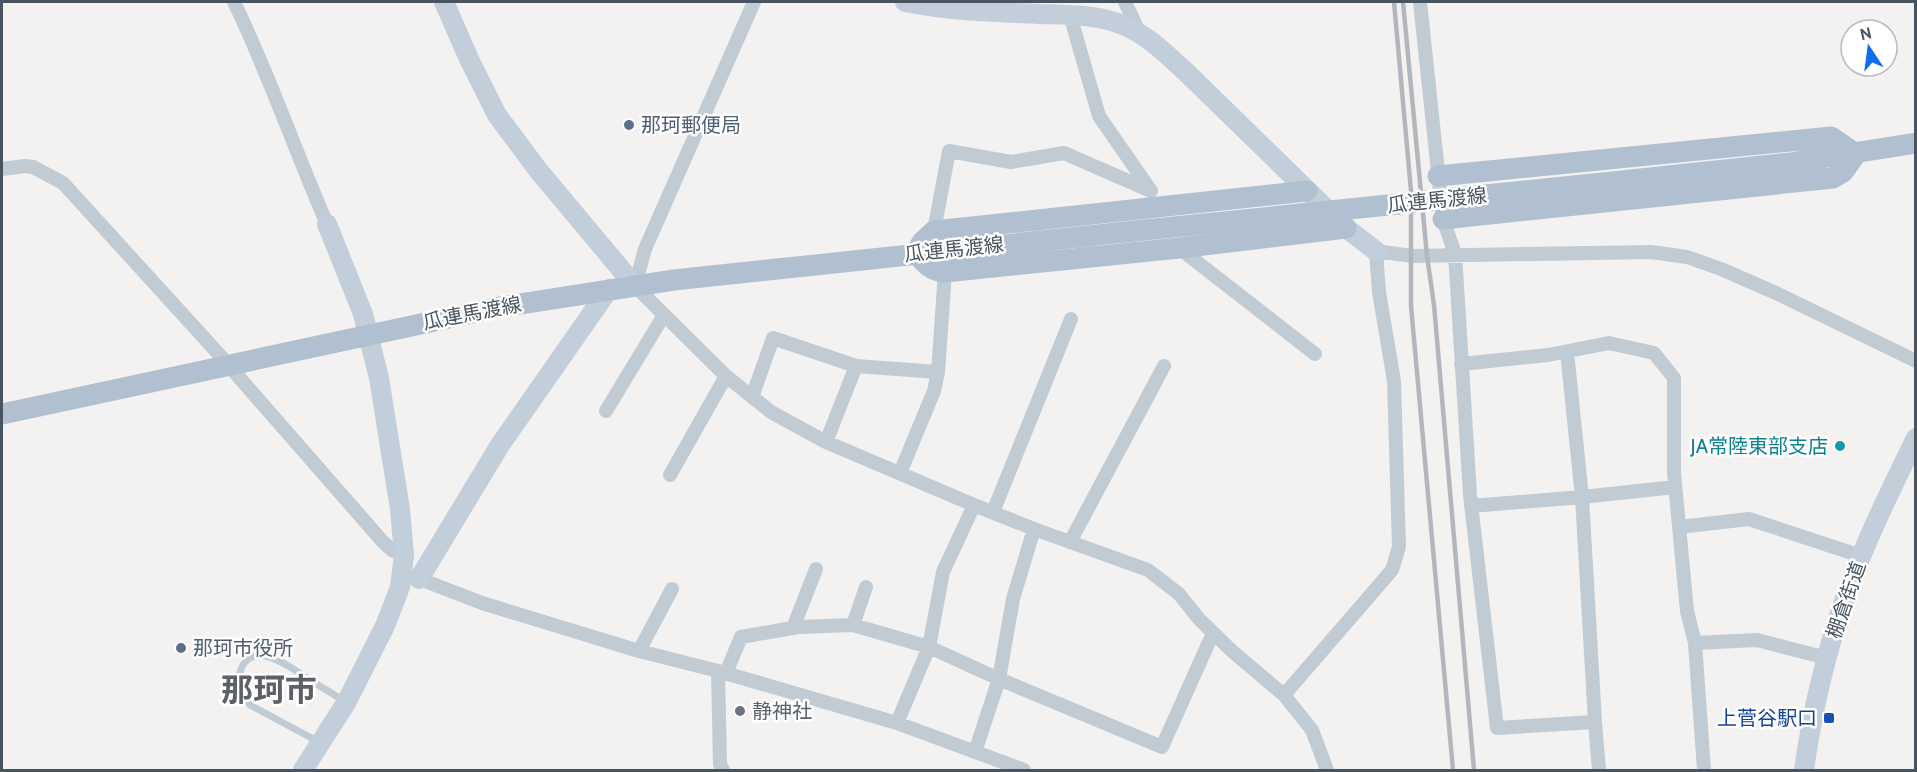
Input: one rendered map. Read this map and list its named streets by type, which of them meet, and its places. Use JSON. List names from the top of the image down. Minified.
{"streets":{"main road":["瓜連馬渡線"],"street":["棚倉街道"]},"districts":["那珂市"],"places":{"other":["那珂郵便局","JA常陸東部支店","那珂市役所","静神社"],"transit":["上菅谷駅口"]},"north":"top"}
